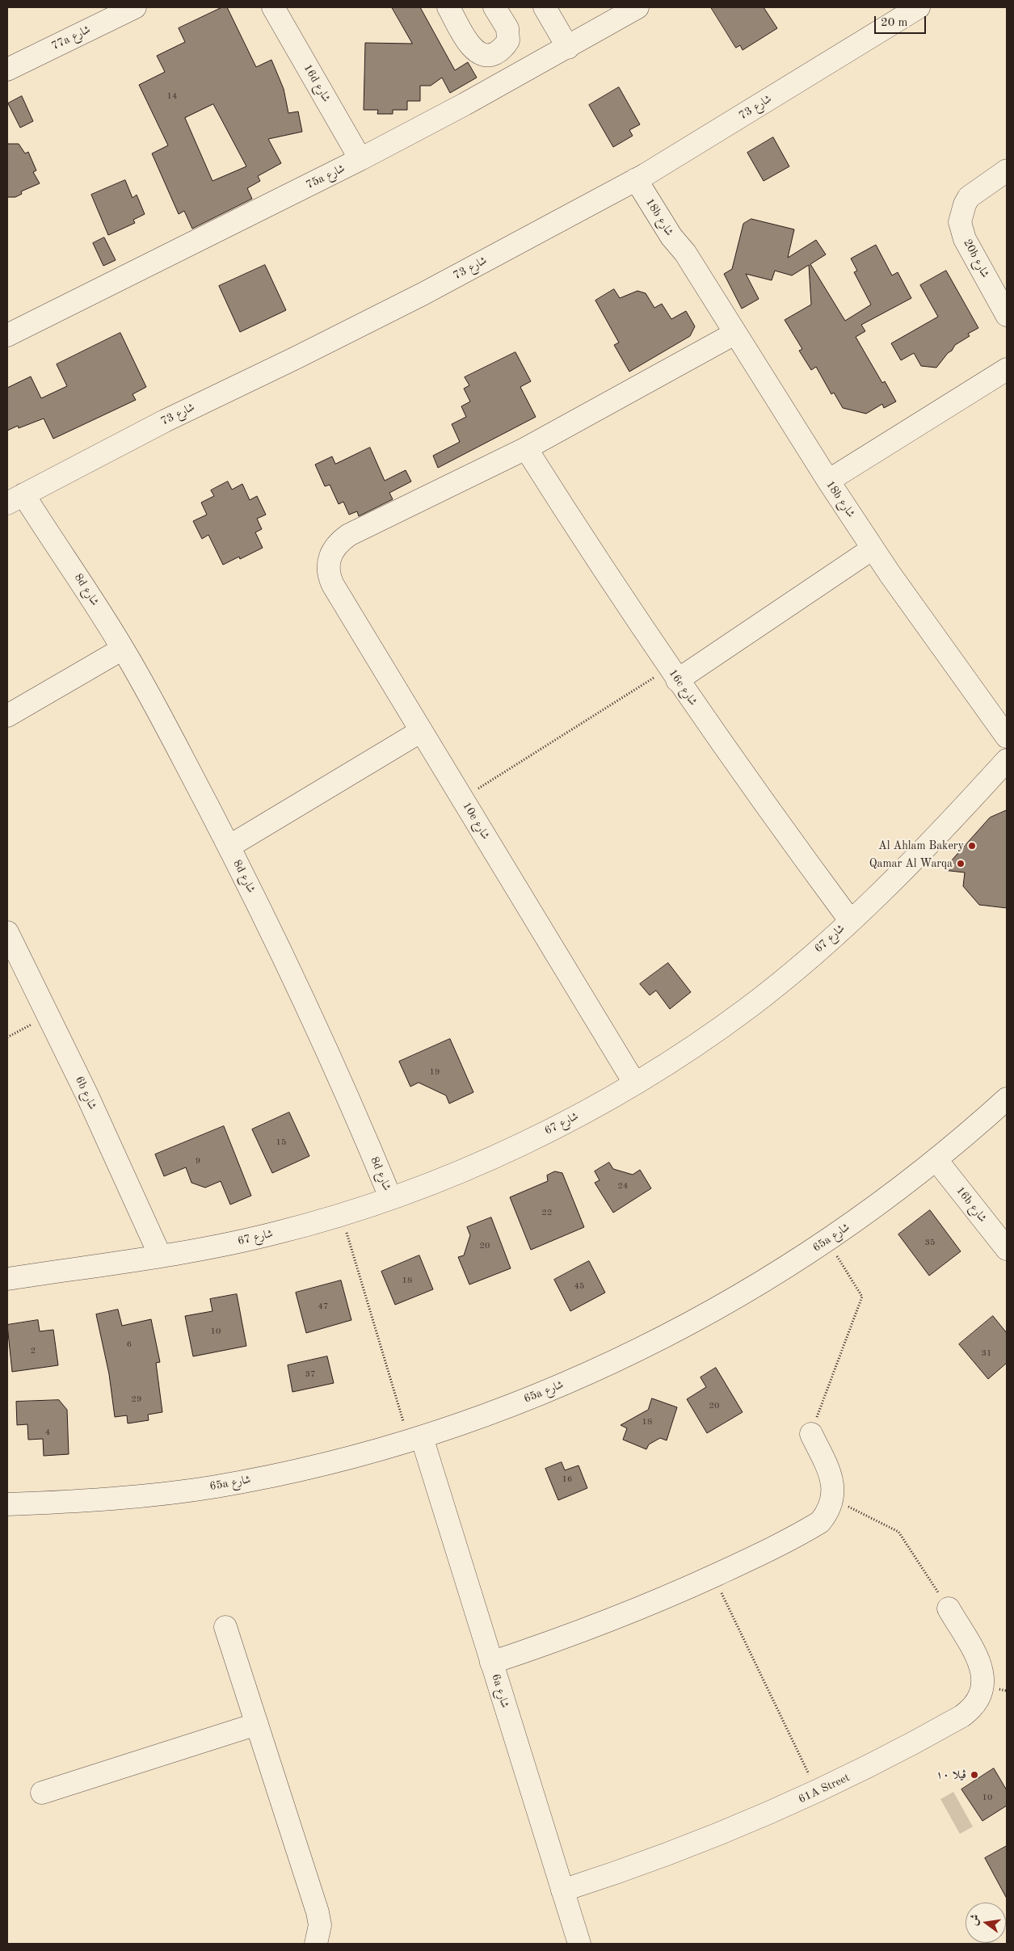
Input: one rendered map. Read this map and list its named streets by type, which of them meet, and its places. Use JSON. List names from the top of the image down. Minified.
{"streets":{"street":["77a شارع","16d شارع","شارع 73","75a شارع","18b شارع","20b شارع","8d شارع","16c شارع","10e شارع","شارع 67","6b شارع","16b شارع","65a شارع","6a شارع","61A Street"]},"crossings":[["16d شارع","75a شارع"],["شارع 73","18b شارع"],["شارع 73","8d شارع"],["8d شارع","شارع 67"],["16c شارع","10e شارع"],["16c شارع","شارع 67"],["10e شارع","شارع 67"],["شارع 67","6b شارع"],["16b شارع","65a شارع"],["65a شارع","6a شارع"],["6a شارع","61A Street"]],"places":["Al Ahlam Bakery","Qamar Al Warqa","ڤيلا ١٠"],"house_numbers":["14","19","15","9","24","22","35","20","18","45","47","10","6","2","31","37","29","20","18","4","16","10"],"scale_bar":"20 m","north":"left"}
